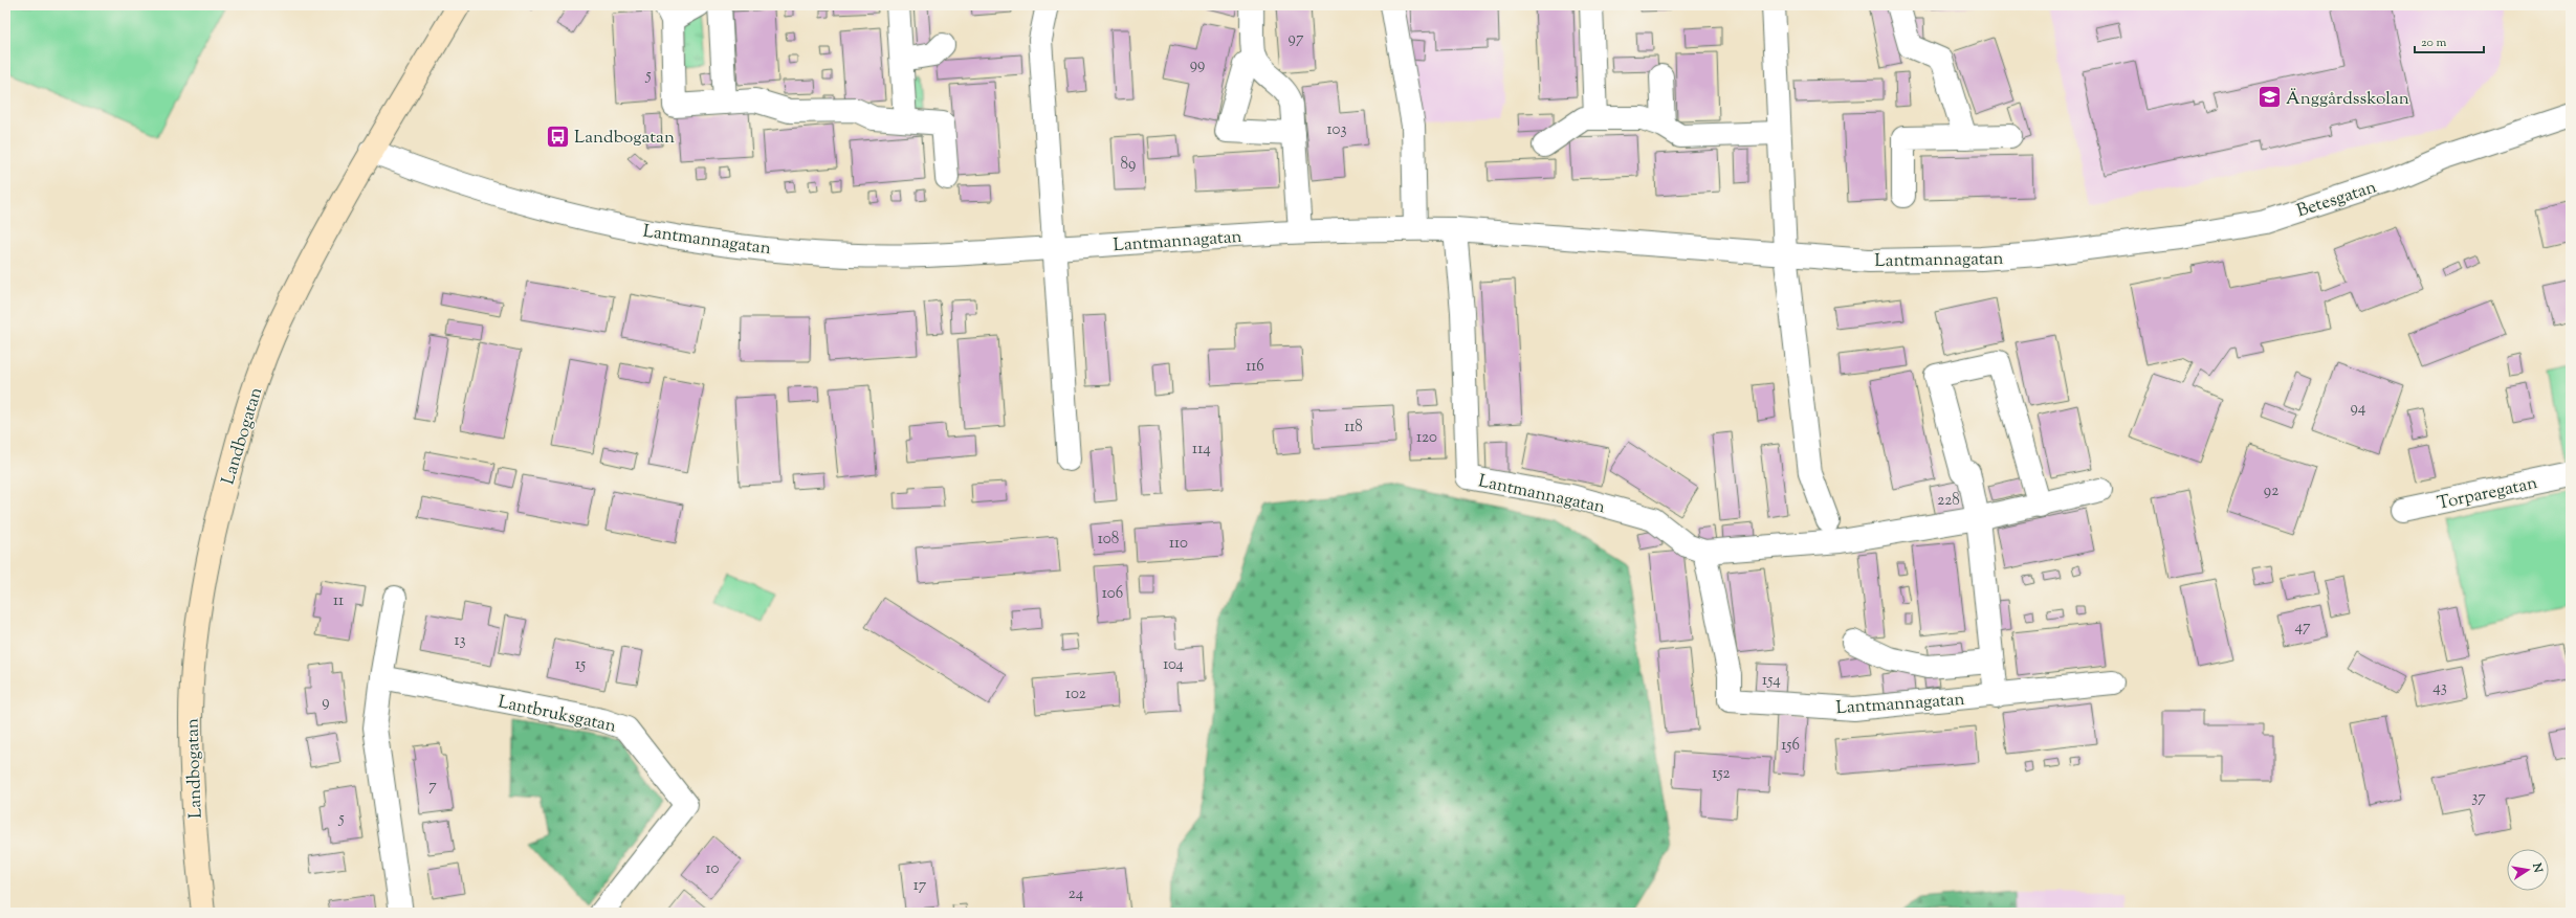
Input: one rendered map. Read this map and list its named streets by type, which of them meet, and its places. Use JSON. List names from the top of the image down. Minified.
{"streets":{"street":["Betesgatan","Lantmannagatan","Landbogatan","Torparegatan","Lantbruksgatan"]},"crossings":[["Betesgatan","Lantmannagatan"],["Lantmannagatan","Landbogatan"]],"places":{"school or university":["Änggårdsskolan"],"bus stop":["Landbogatan"]},"house_numbers":["97","99","5","103","89","116","94","118","120","114","92","228","108","110","106","11","47","13","15","104","154","43","102","9","156","152","7","37","5","10","17","24"],"scale_bar":"20 m","north":"right"}
